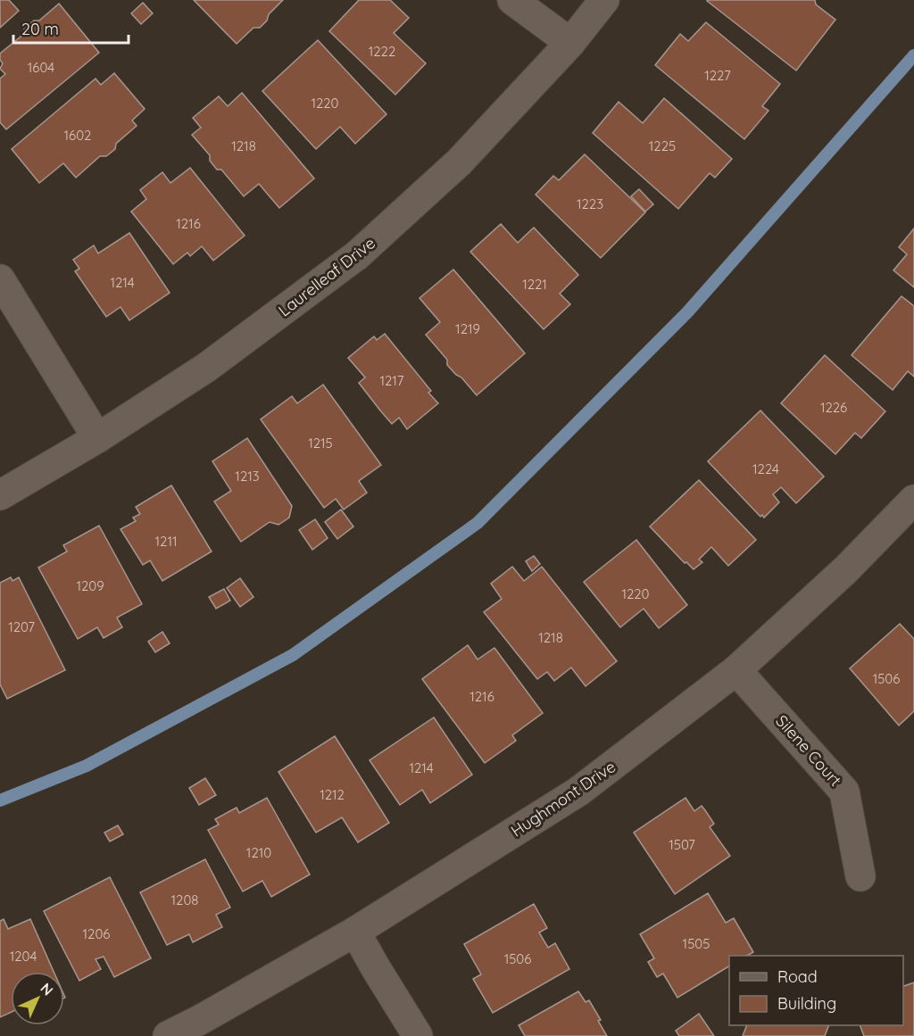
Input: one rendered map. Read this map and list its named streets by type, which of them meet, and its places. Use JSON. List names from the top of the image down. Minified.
{"streets":{"street":["Laurelleaf Drive","Silene Court","Hughmont Drive"]},"crossings":[["Silene Court","Hughmont Drive"]],"house_numbers":["1222","1604","1227","1220","1602","1218","1225","1223","1216","1214","1221","1219","1217","1226","1215","1224","1213","1211","1209","1220","1207","1218","1506","1216","1214","1212","1507","1210","1208","1206","1505","1204","1506"],"legend":["Road","Building"],"scale_bar":"20 m","north":"top right"}
